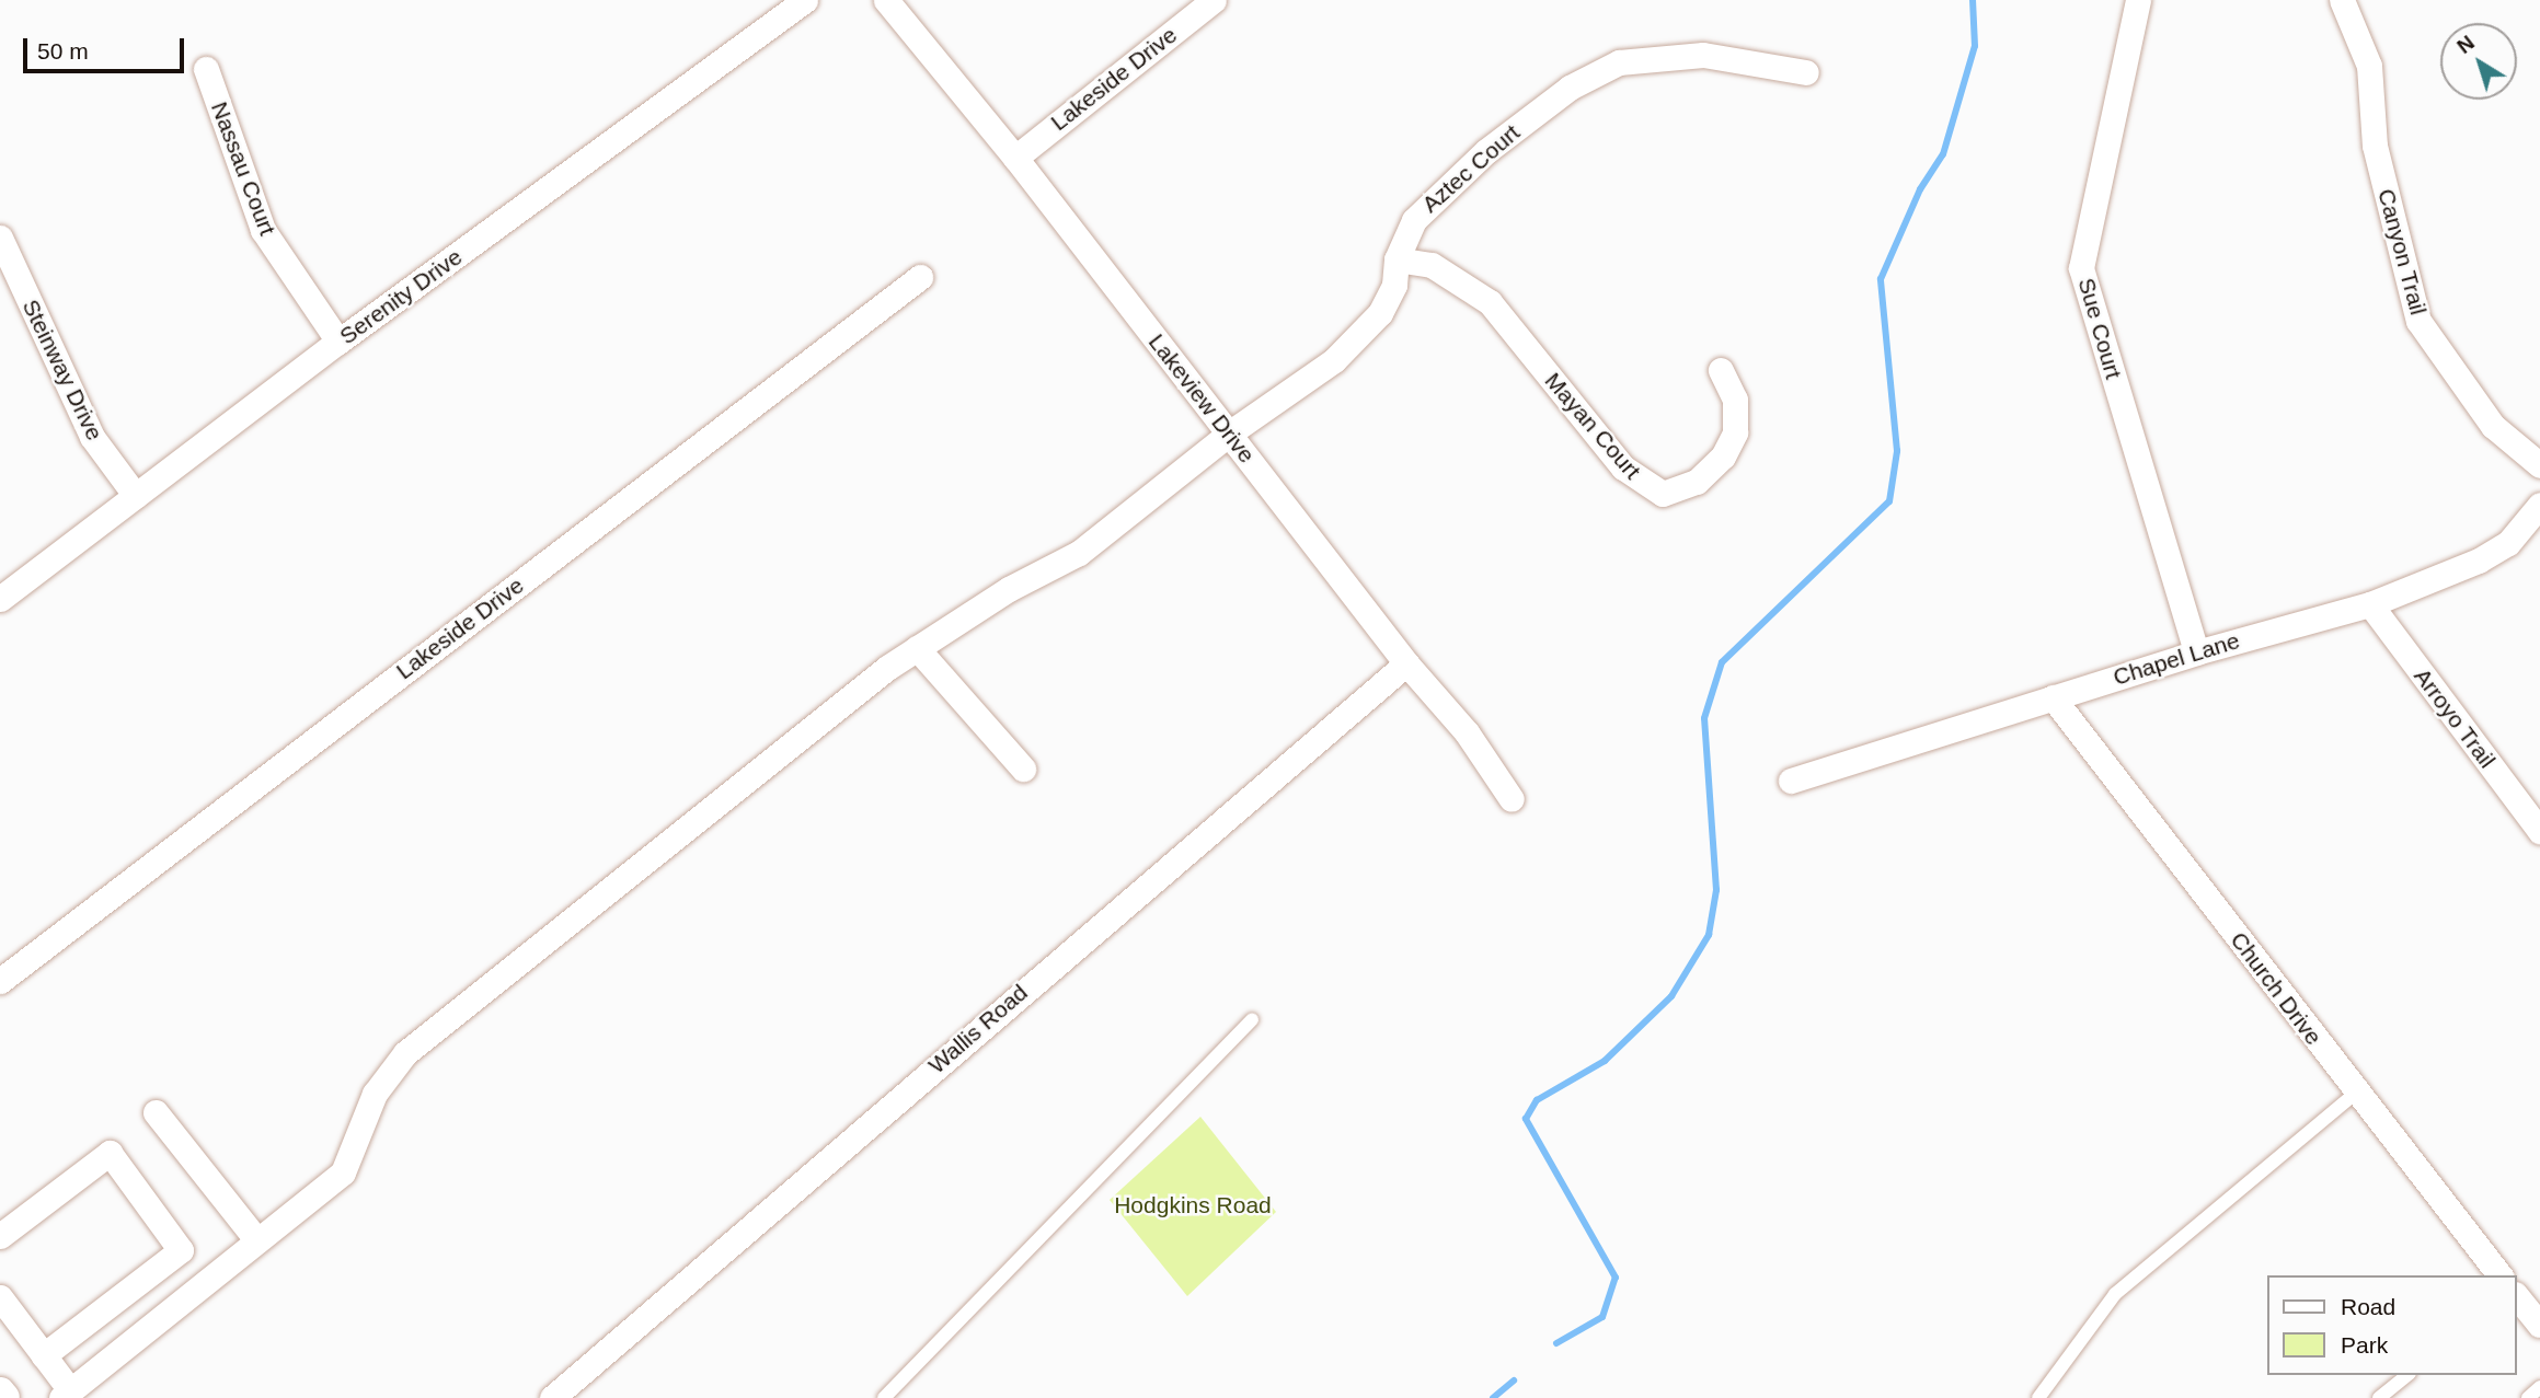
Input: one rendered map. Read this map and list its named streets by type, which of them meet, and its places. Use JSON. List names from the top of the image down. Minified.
{"streets":{"street":["Lakeside Drive","Nassau Court","Aztec Court","Canyon Trail","Serenity Drive","Sue Court","Steinway Drive","Lakeview Drive","Mayan Court","Chapel Lane","Arroyo Trail","Church Drive","Wallis Road"]},"crossings":[["Lakeside Drive","Lakeview Drive"],["Nassau Court","Serenity Drive"],["Aztec Court","Lakeview Drive"],["Aztec Court","Mayan Court"],["Serenity Drive","Steinway Drive"],["Sue Court","Chapel Lane"],["Lakeview Drive","Wallis Road"],["Chapel Lane","Arroyo Trail"],["Chapel Lane","Church Drive"]],"parks":["Hodgkins Road"],"legend":["Road","Park"],"scale_bar":"50 m","north":"top left"}
